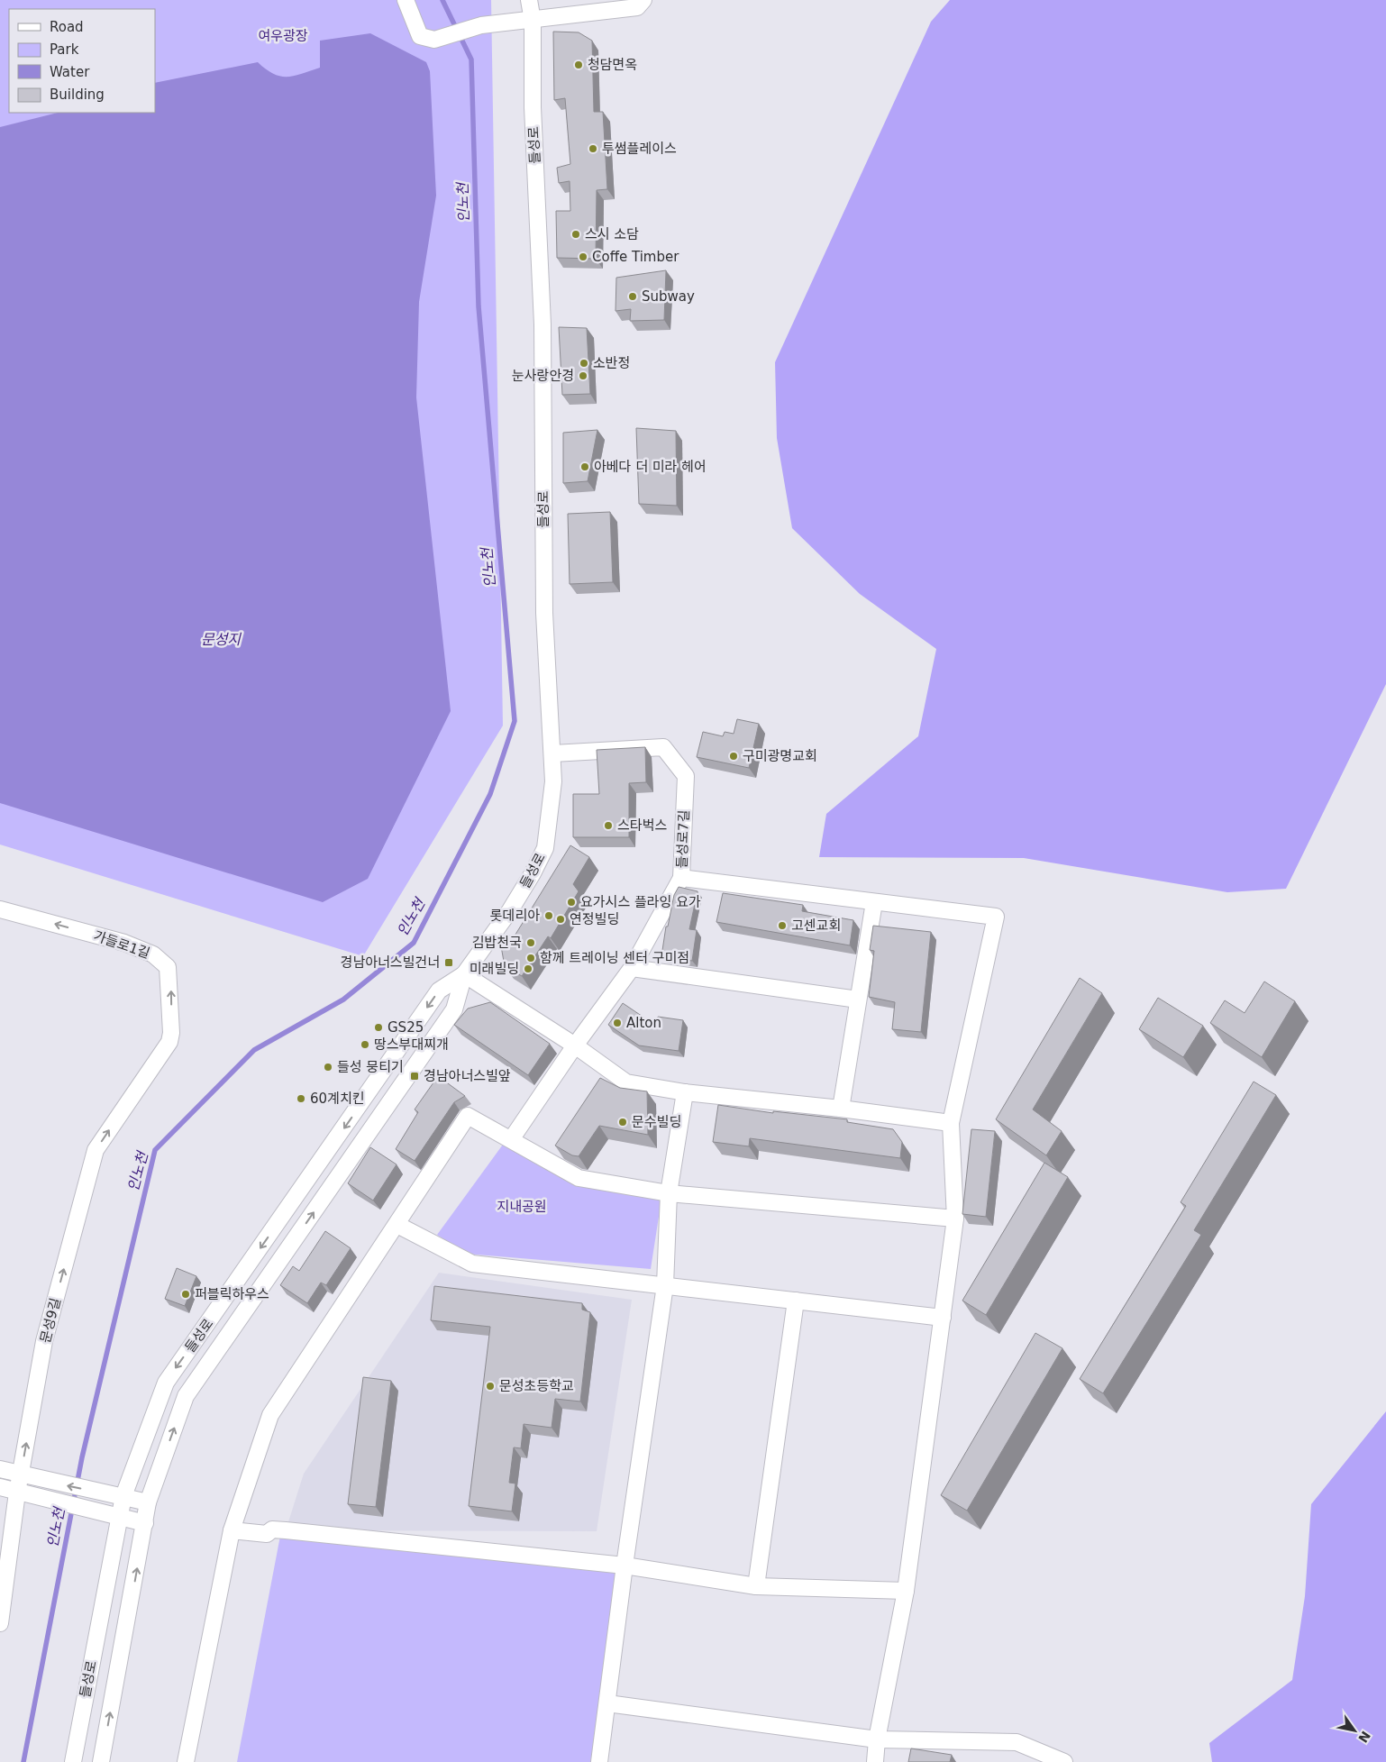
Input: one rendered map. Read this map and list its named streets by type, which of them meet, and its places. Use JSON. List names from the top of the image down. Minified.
{"streets":{"street":["들성로","들성로7길","가들로1길","문성9길"]},"crossings":[["들성로","들성로7길"],["가들로1길","문성9길"]],"one_way":["가들로1길","문성9길"],"water":["인노천","문성지"],"parks":["여우광장","지내공원"],"places":{"other":["청담면옥","투썸플레이스","스시 소담","Coffe Timber","Subway","소반정","눈사랑안경","아베다 더 미라 헤어","구미광명교회","스타벅스","요가시스 플라잉 요가","롯데리아","연정빌딩","고센교회","김밥천국","함께 트레이닝 센터 구미점","미래빌딩","Alton","GS25","땅스부대찌개","들성 뭉티기","60계치킨","문수빌딩","퍼블릭하우스","문성초등학교"],"transit":["경남아너스빌건너","경남아너스빌앞"]},"legend":["Road","Park","Water","Building"],"north":"bottom right"}
